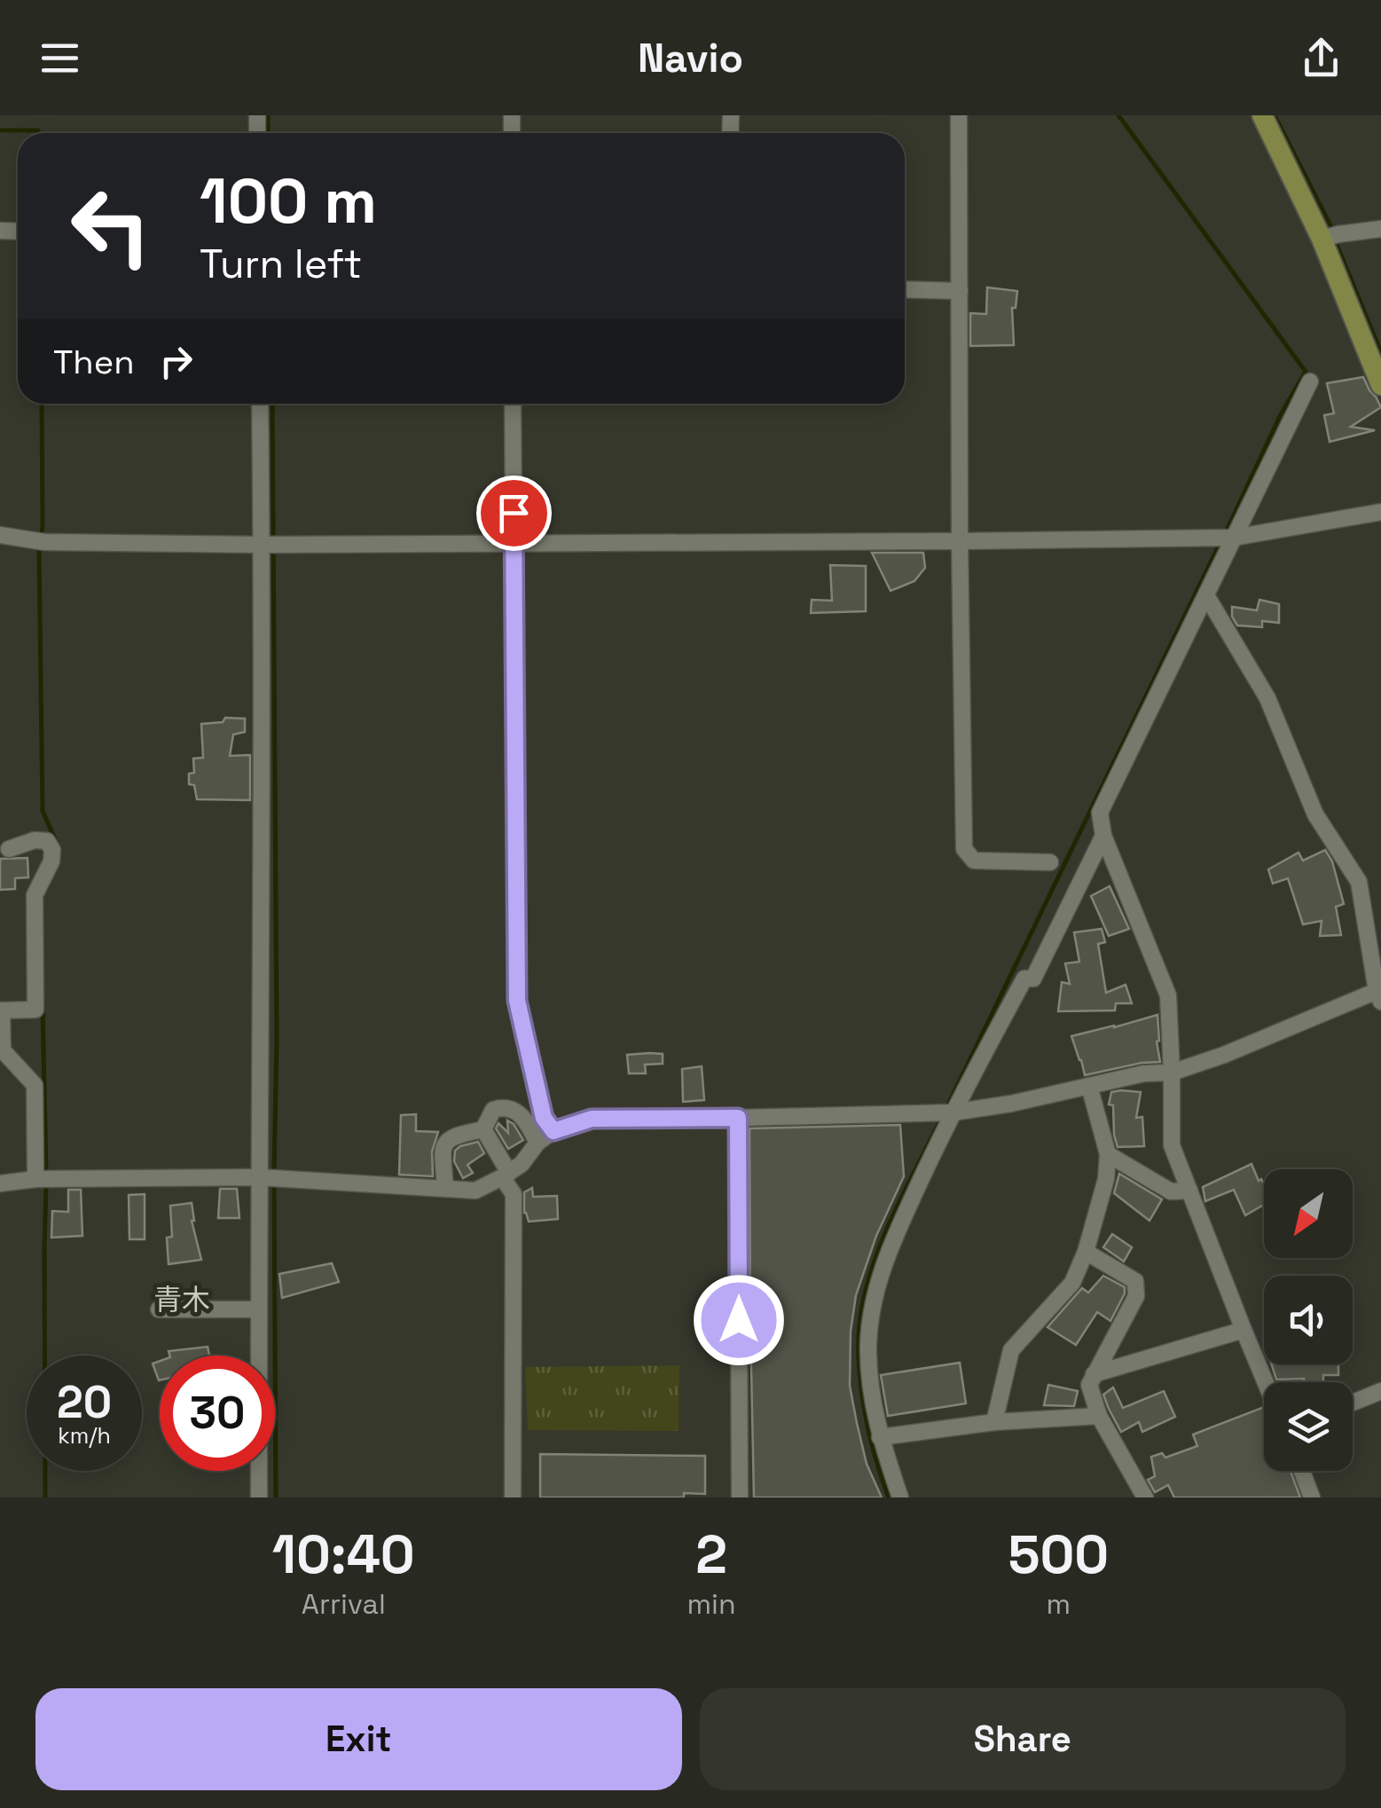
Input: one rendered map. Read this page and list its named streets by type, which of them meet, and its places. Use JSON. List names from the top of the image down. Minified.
{"districts":["青木"],"north":"bottom left","page":{"header":"Navio","turn":["100 m","Turn left"],"then":"Then","speed":"20 km/h","limit":"30","eta":["10:40","Arrival","2","min","500","m"],"buttons":["Exit","Share"]}}
